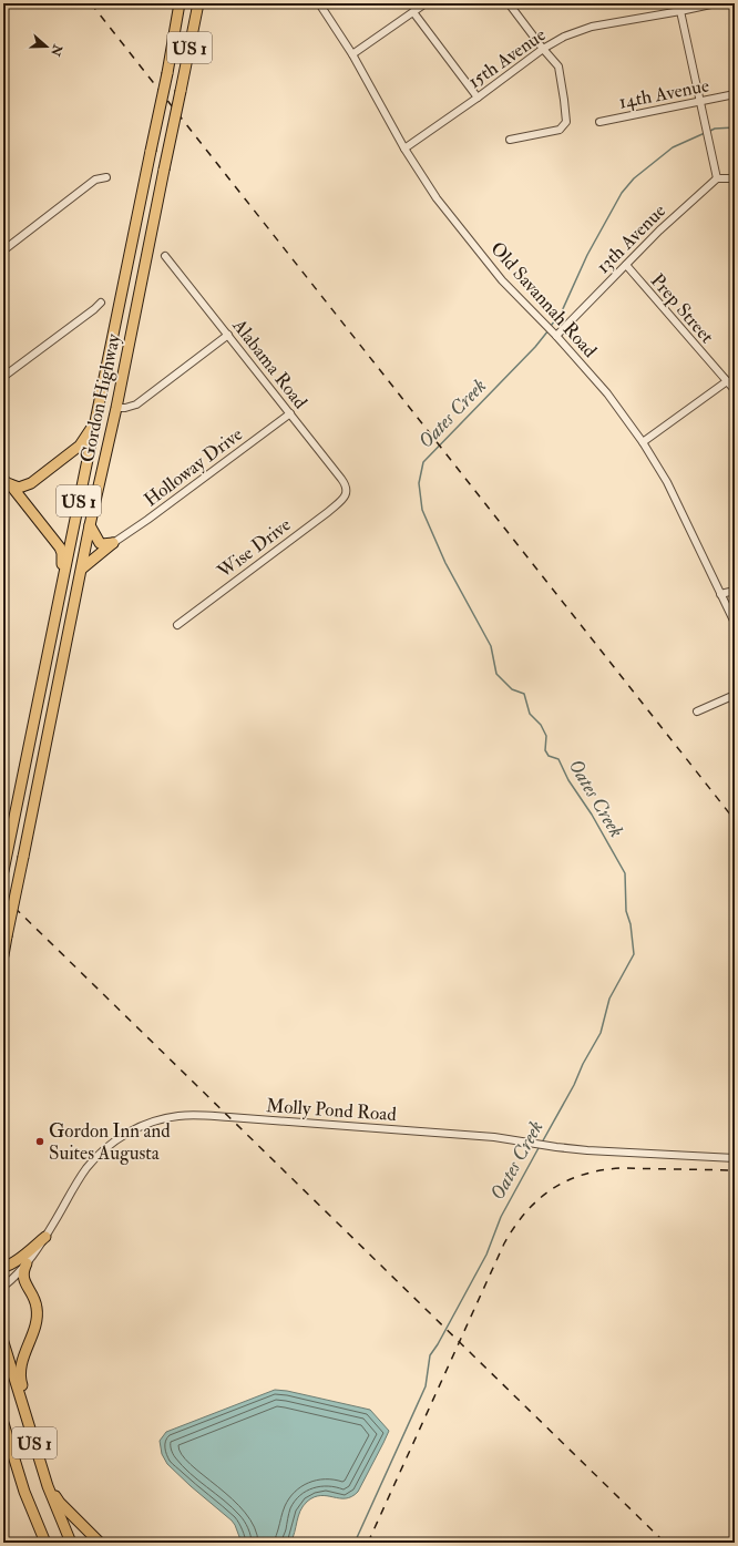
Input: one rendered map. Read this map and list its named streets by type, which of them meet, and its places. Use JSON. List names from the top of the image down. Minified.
{"streets":{"highway":["US 1","Gordon Highway"],"street":["15th Avenue","14th Avenue","13th Avenue","Old Savannah Road","Prep Street","Alabama Road","Holloway Drive","Wise Drive","Molly Pond Road"]},"crossings":[["15th Avenue","Old Savannah Road"],["13th Avenue","Old Savannah Road"],["13th Avenue","Prep Street"],["Alabama Road","Holloway Drive"],["Alabama Road","Wise Drive"]],"water":["Oates Creek"],"places":["Gordon Inn and Suites Augusta"],"north":"right"}
